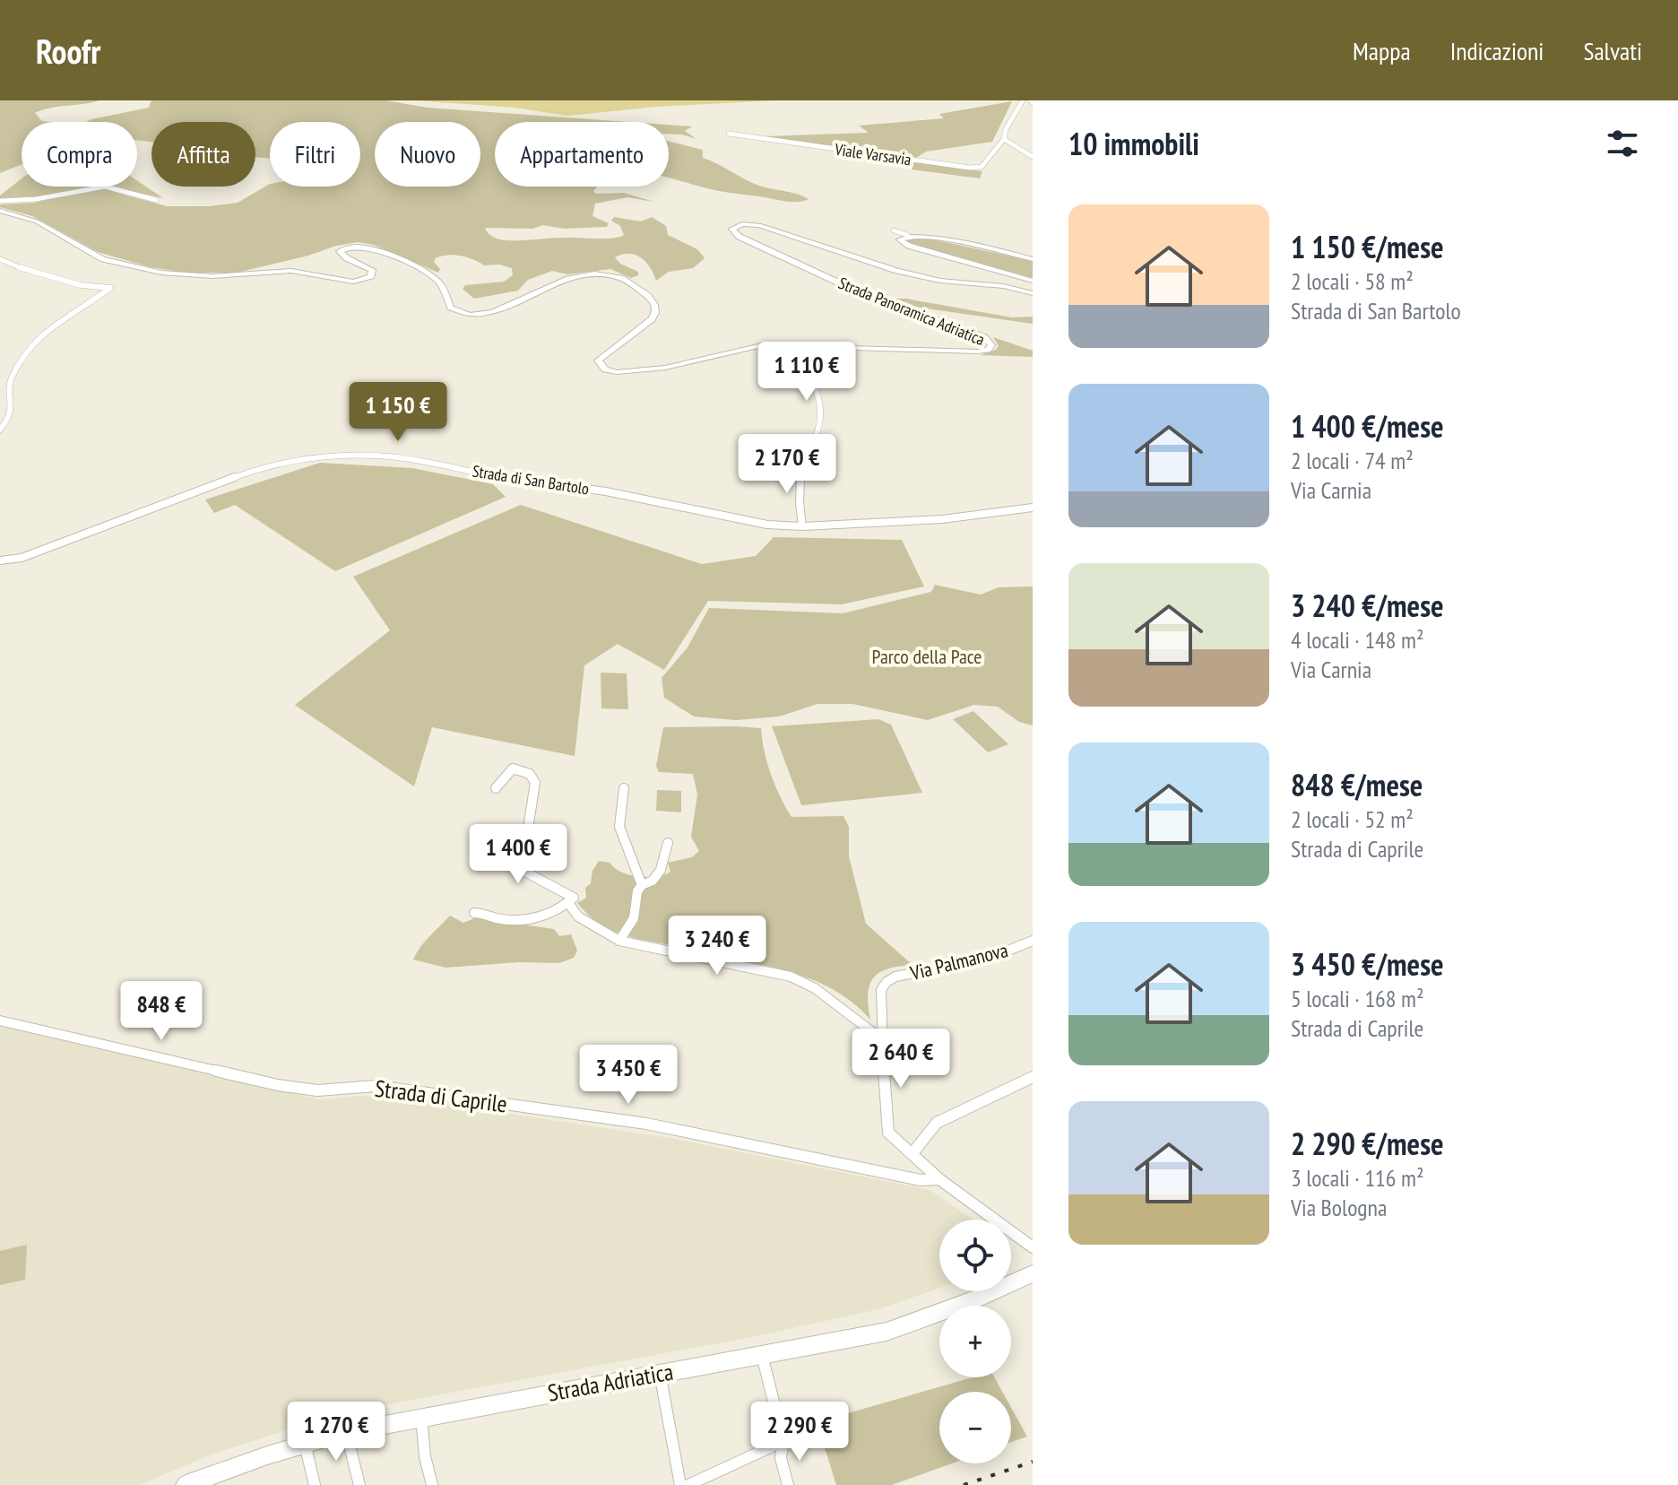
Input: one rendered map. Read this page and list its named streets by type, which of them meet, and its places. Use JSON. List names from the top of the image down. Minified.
{"streets":{"main road":["Strada Adriatica"],"street":["Viale Varsavia","Strada Panoramica Adriatica","Strada di San Bartolo","Via Palmanova","Strada di Caprile"]},"parks":["Parco della Pace"],"page":{"header":"Roofr","nav":["Mappa","Indicazioni","Salvati"],"heading":"10 immobili","chip":["Compra","Affitta","Filtri","Nuovo","Appartamento"],"list":[{"name":"1 150 €/mese","note":"2 locali · 58 m² · Strada di San Bartolo"},{"name":"1 400 €/mese","note":"2 locali · 74 m² · Via Carnia"},{"name":"3 240 €/mese","note":"4 locali · 148 m² · Via Carnia"},{"name":"848 €/mese","note":"2 locali · 52 m² · Strada di Caprile"},{"name":"3 450 €/mese","note":"5 locali · 168 m² · Strada di Caprile"},{"name":"2 290 €/mese","note":"3 locali · 116 m² · Via Bologna"}],"price":["1 110 €","1 150 €","2 170 €","1 400 €","3 240 €","848 €","2 640 €","3 450 €","1 270 €","2 290 €"],"map_buttons":["+","−"]}}
